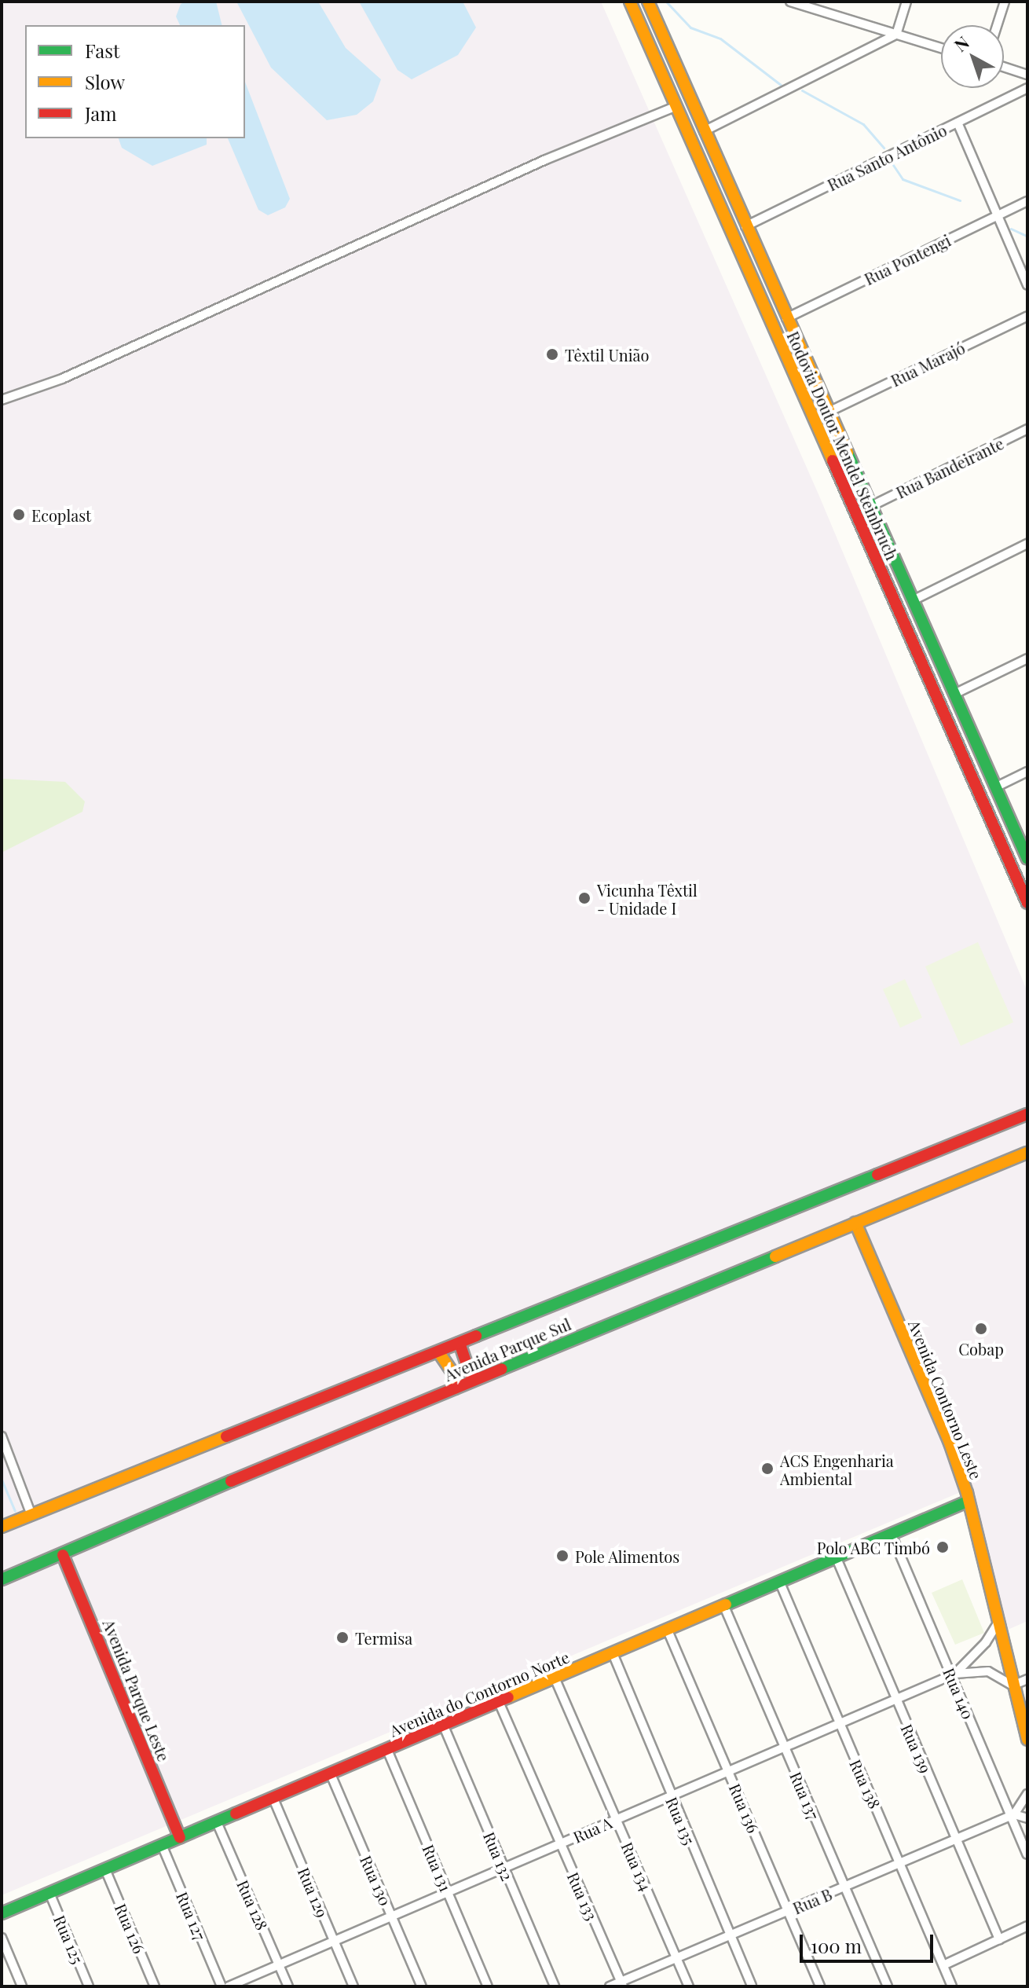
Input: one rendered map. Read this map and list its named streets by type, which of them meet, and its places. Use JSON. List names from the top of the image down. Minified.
{"streets":{"main road":["Rodovia Doutor Mendel Steinbruch","Avenida Parque Sul","Avenida Contorno Leste","Avenida Parque Leste","Avenida do Contorno Norte"],"street":["Rua Santo Antônio","Rua Pontengi","Rua Marajó","Rua Bandeirante","Rua 140","Rua 139","Rua 138","Rua 137","Rua 136","Rua 135","Rua A","Rua 132","Rua 134","Rua 131","Rua 130","Rua 129","Rua 133","Rua B","Rua 128","Rua 127","Rua 126","Rua 125"]},"crossings":[["Rua Santo Antônio","Rodovia Doutor Mendel Steinbruch"],["Rua Pontengi","Rodovia Doutor Mendel Steinbruch"],["Rua Marajó","Rodovia Doutor Mendel Steinbruch"],["Rodovia Doutor Mendel Steinbruch","Rua Bandeirante"],["Avenida Parque Sul","Avenida Contorno Leste"],["Avenida Parque Sul","Avenida Parque Leste"],["Avenida Contorno Leste","Avenida do Contorno Norte"],["Avenida Contorno Leste","Rua A"],["Avenida Parque Leste","Avenida do Contorno Norte"],["Avenida do Contorno Norte","Rua 140"],["Avenida do Contorno Norte","Rua 139"],["Avenida do Contorno Norte","Rua 138"],["Avenida do Contorno Norte","Rua 137"],["Avenida do Contorno Norte","Rua 136"],["Avenida do Contorno Norte","Rua 135"],["Avenida do Contorno Norte","Rua 132"],["Avenida do Contorno Norte","Rua 134"],["Avenida do Contorno Norte","Rua 131"],["Avenida do Contorno Norte","Rua 130"],["Avenida do Contorno Norte","Rua 129"],["Avenida do Contorno Norte","Rua 133"],["Avenida do Contorno Norte","Rua 128"],["Avenida do Contorno Norte","Rua 127"],["Avenida do Contorno Norte","Rua 126"],["Avenida do Contorno Norte","Rua 125"],["Rua 140","Rua A"],["Rua 140","Rua B"],["Rua 139","Rua A"],["Rua 139","Rua B"],["Rua 138","Rua A"],["Rua 138","Rua B"],["Rua 137","Rua A"],["Rua 137","Rua B"],["Rua 136","Rua A"],["Rua 136","Rua B"],["Rua 135","Rua A"],["Rua 135","Rua B"],["Rua A","Rua 132"],["Rua A","Rua 134"],["Rua A","Rua 131"],["Rua A","Rua 130"],["Rua A","Rua 129"],["Rua A","Rua 133"],["Rua A","Rua 128"],["Rua 134","Rua B"],["Rua 133","Rua B"]],"places":["Têxtil União","Ecoplast","Vicunha Têxtil - Unidade I","Cobap","ACS Engenharia Ambiental","Polo ABC Timbó","Pole Alimentos","Termisa"],"legend":["Fast","Slow","Jam"],"scale_bar":"100 m","north":"top left"}
